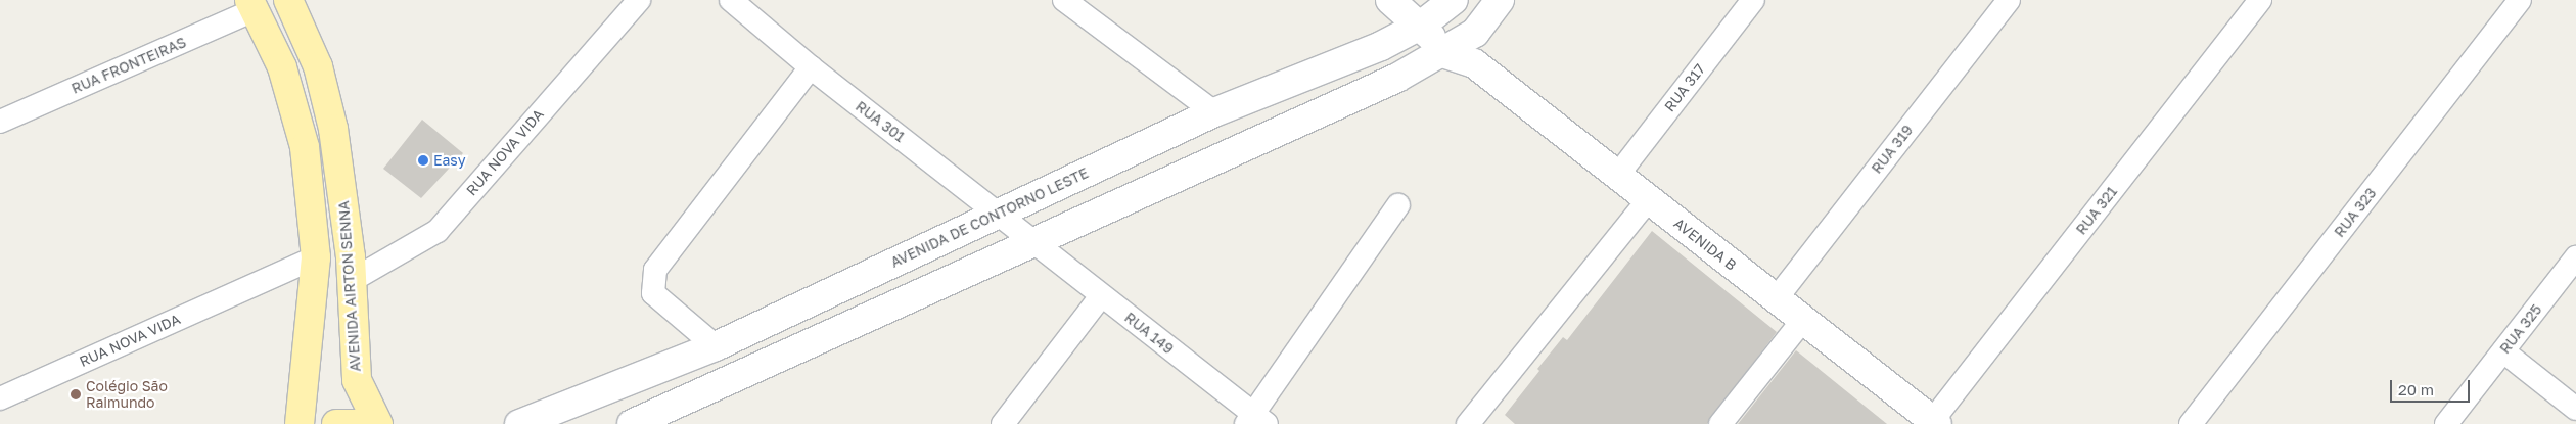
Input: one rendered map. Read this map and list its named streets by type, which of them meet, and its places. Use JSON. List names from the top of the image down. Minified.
{"streets":{"main road":["AVENIDA AIRTON SENNA"],"street":["RUA FRONTEIRAS","RUA 317","RUA 301","RUA 319","RUA NOVA VIDA","RUA 321","RUA 323","AVENIDA DE CONTORNO LESTE","AVENIDA B","RUA 325","RUA 149"]},"crossings":[["RUA 317","AVENIDA B"],["RUA 301","AVENIDA DE CONTORNO LESTE"],["RUA 301","RUA 149"],["RUA 319","AVENIDA B"],["RUA NOVA VIDA","AVENIDA AIRTON SENNA"],["RUA 321","AVENIDA B"]],"places":["Easy","Colégio São Raimundo"],"scale_bar":"20 m"}
